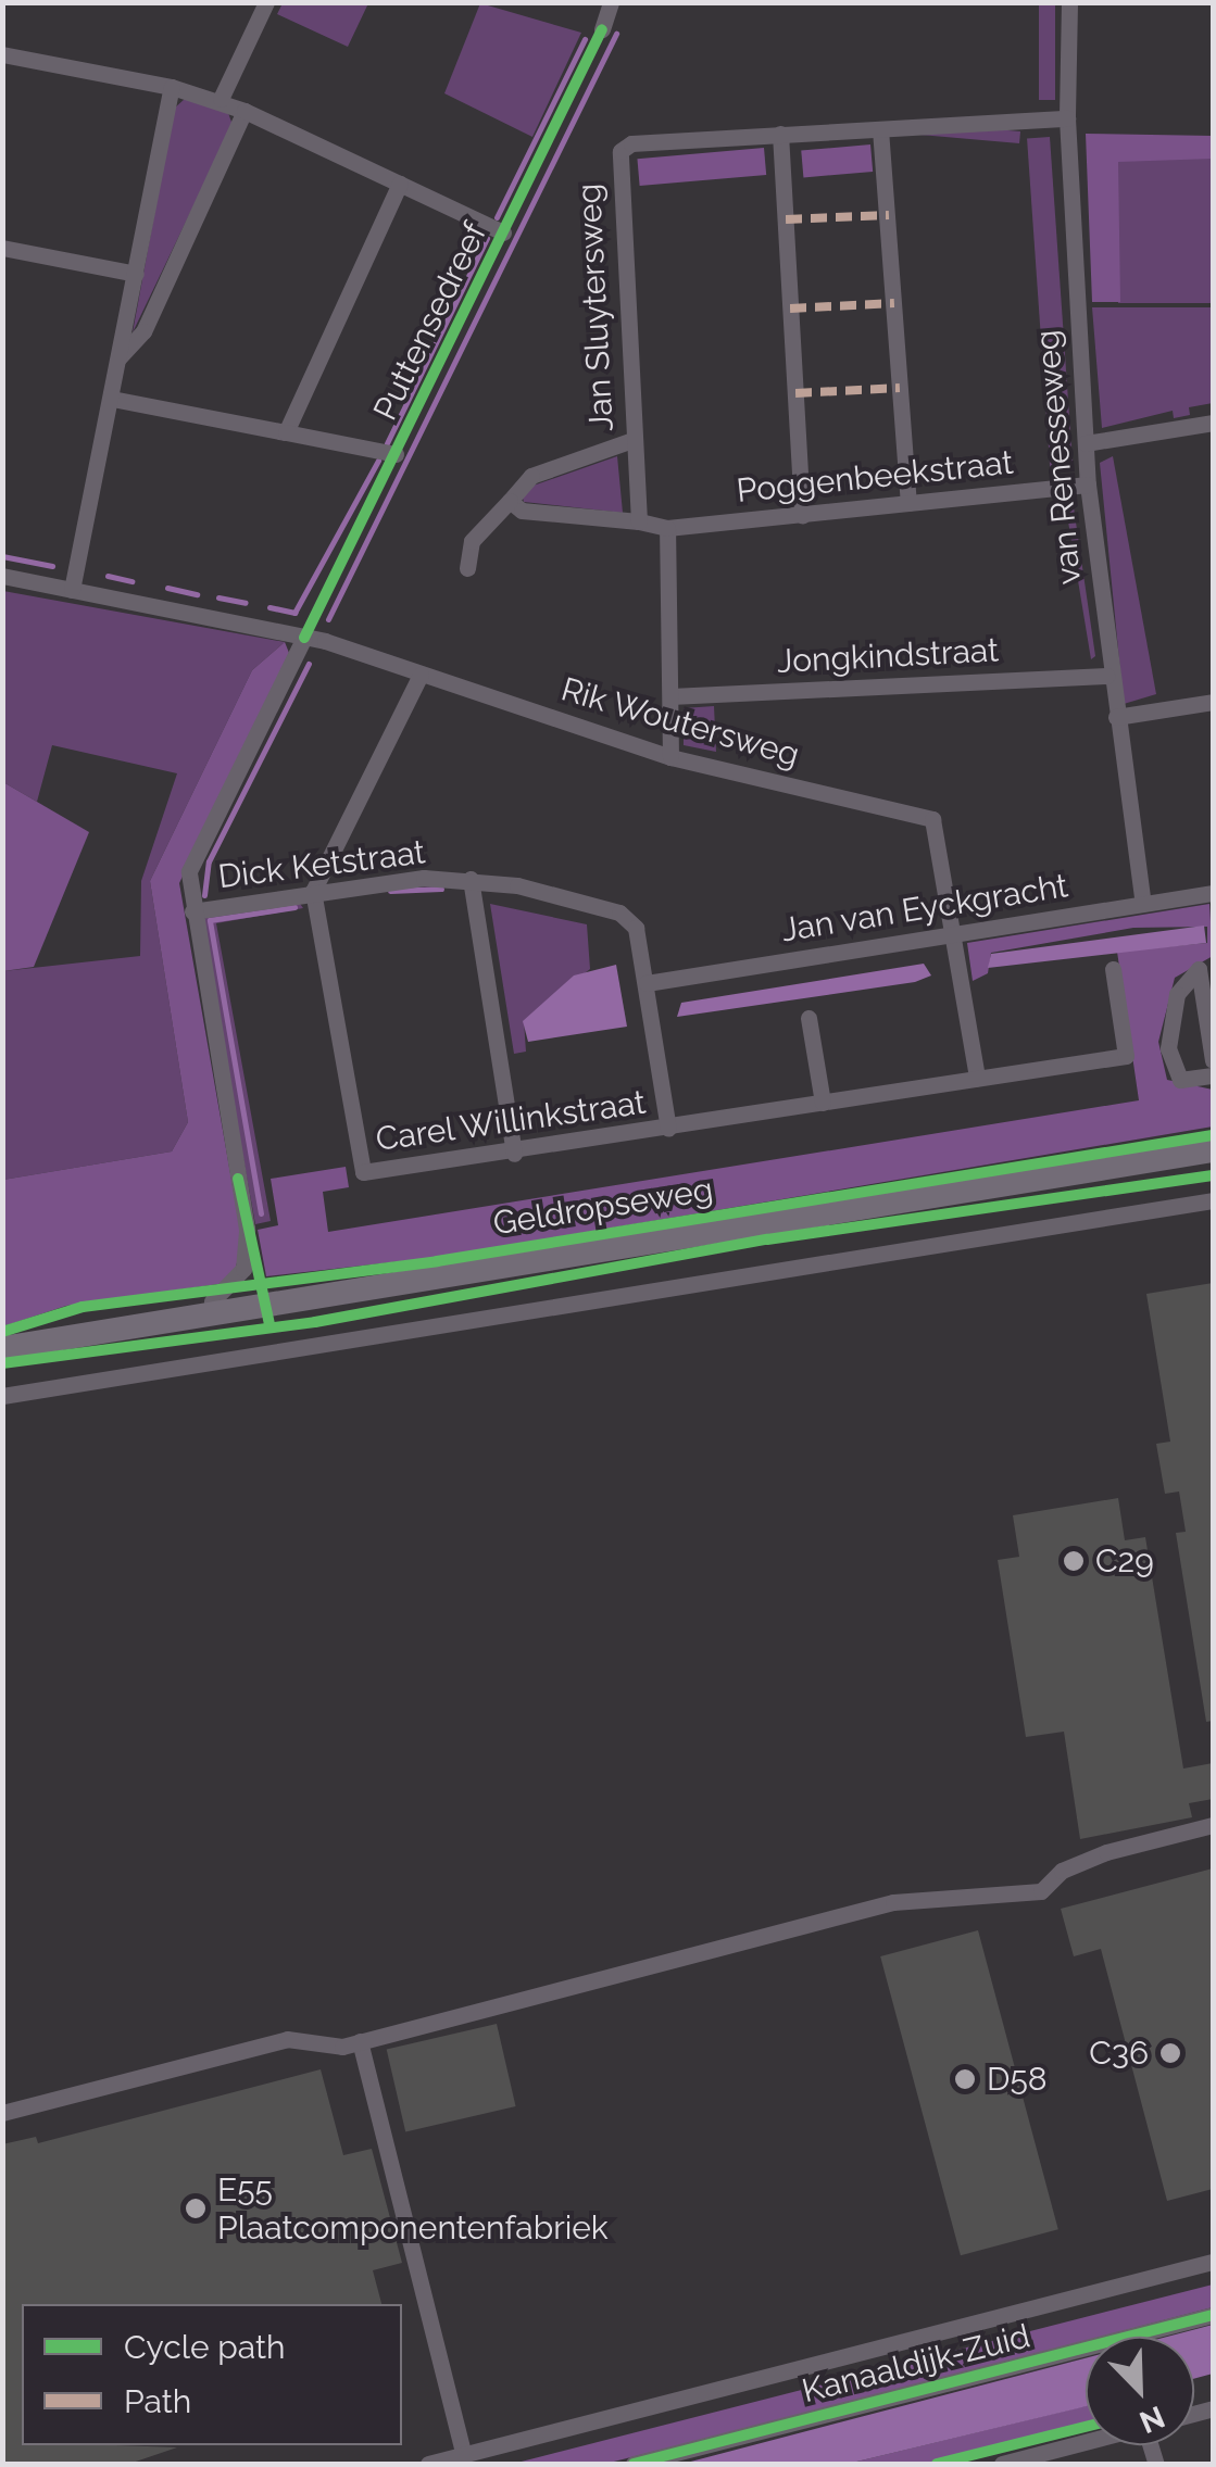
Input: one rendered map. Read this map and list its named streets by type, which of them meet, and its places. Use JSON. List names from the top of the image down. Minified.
{"streets":{"main road":["Geldropseweg"],"street":["Jan Sluytersweg","van Renesseweg","Poggenbeekstraat","Jongkindstraat","Rik Woutersweg","Dick Ketstraat","Jan van Eyckgracht","Carel Willinkstraat","Kanaaldijk-Zuid"],"cycle path":["Puttensedreef"]},"crossings":[["Jan Sluytersweg","van Renesseweg"],["van Renesseweg","Poggenbeekstraat"],["van Renesseweg","Jongkindstraat"],["van Renesseweg","Jan van Eyckgracht"],["Rik Woutersweg","Jan van Eyckgracht"],["Dick Ketstraat","Jan van Eyckgracht"],["Dick Ketstraat","Carel Willinkstraat"]],"places":["C29","C36","D58","E55 Plaatcomponentenfabriek"],"legend":["Cycle path","Path"],"north":"bottom right"}
